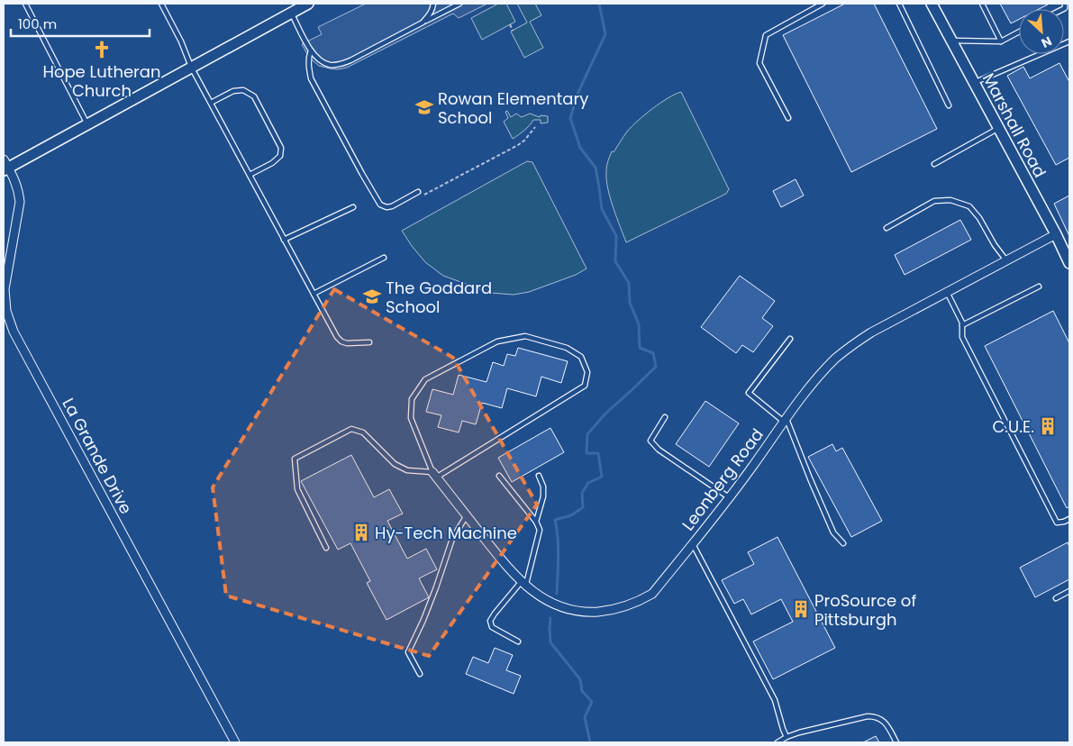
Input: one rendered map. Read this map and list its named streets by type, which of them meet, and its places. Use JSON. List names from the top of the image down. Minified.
{"streets":{"street":["Marshall Road","La Grande Drive","Leonberg Road"]},"crossings":[["Marshall Road","Leonberg Road"]],"places":{"church":["Hope Lutheran Church"],"school or university":["Rowan Elementary School","The Goddard School"],"building":["C.U.E.","Hy-Tech Machine","ProSource of Pittsburgh"]},"scale_bar":"100 m","north":"bottom right"}
